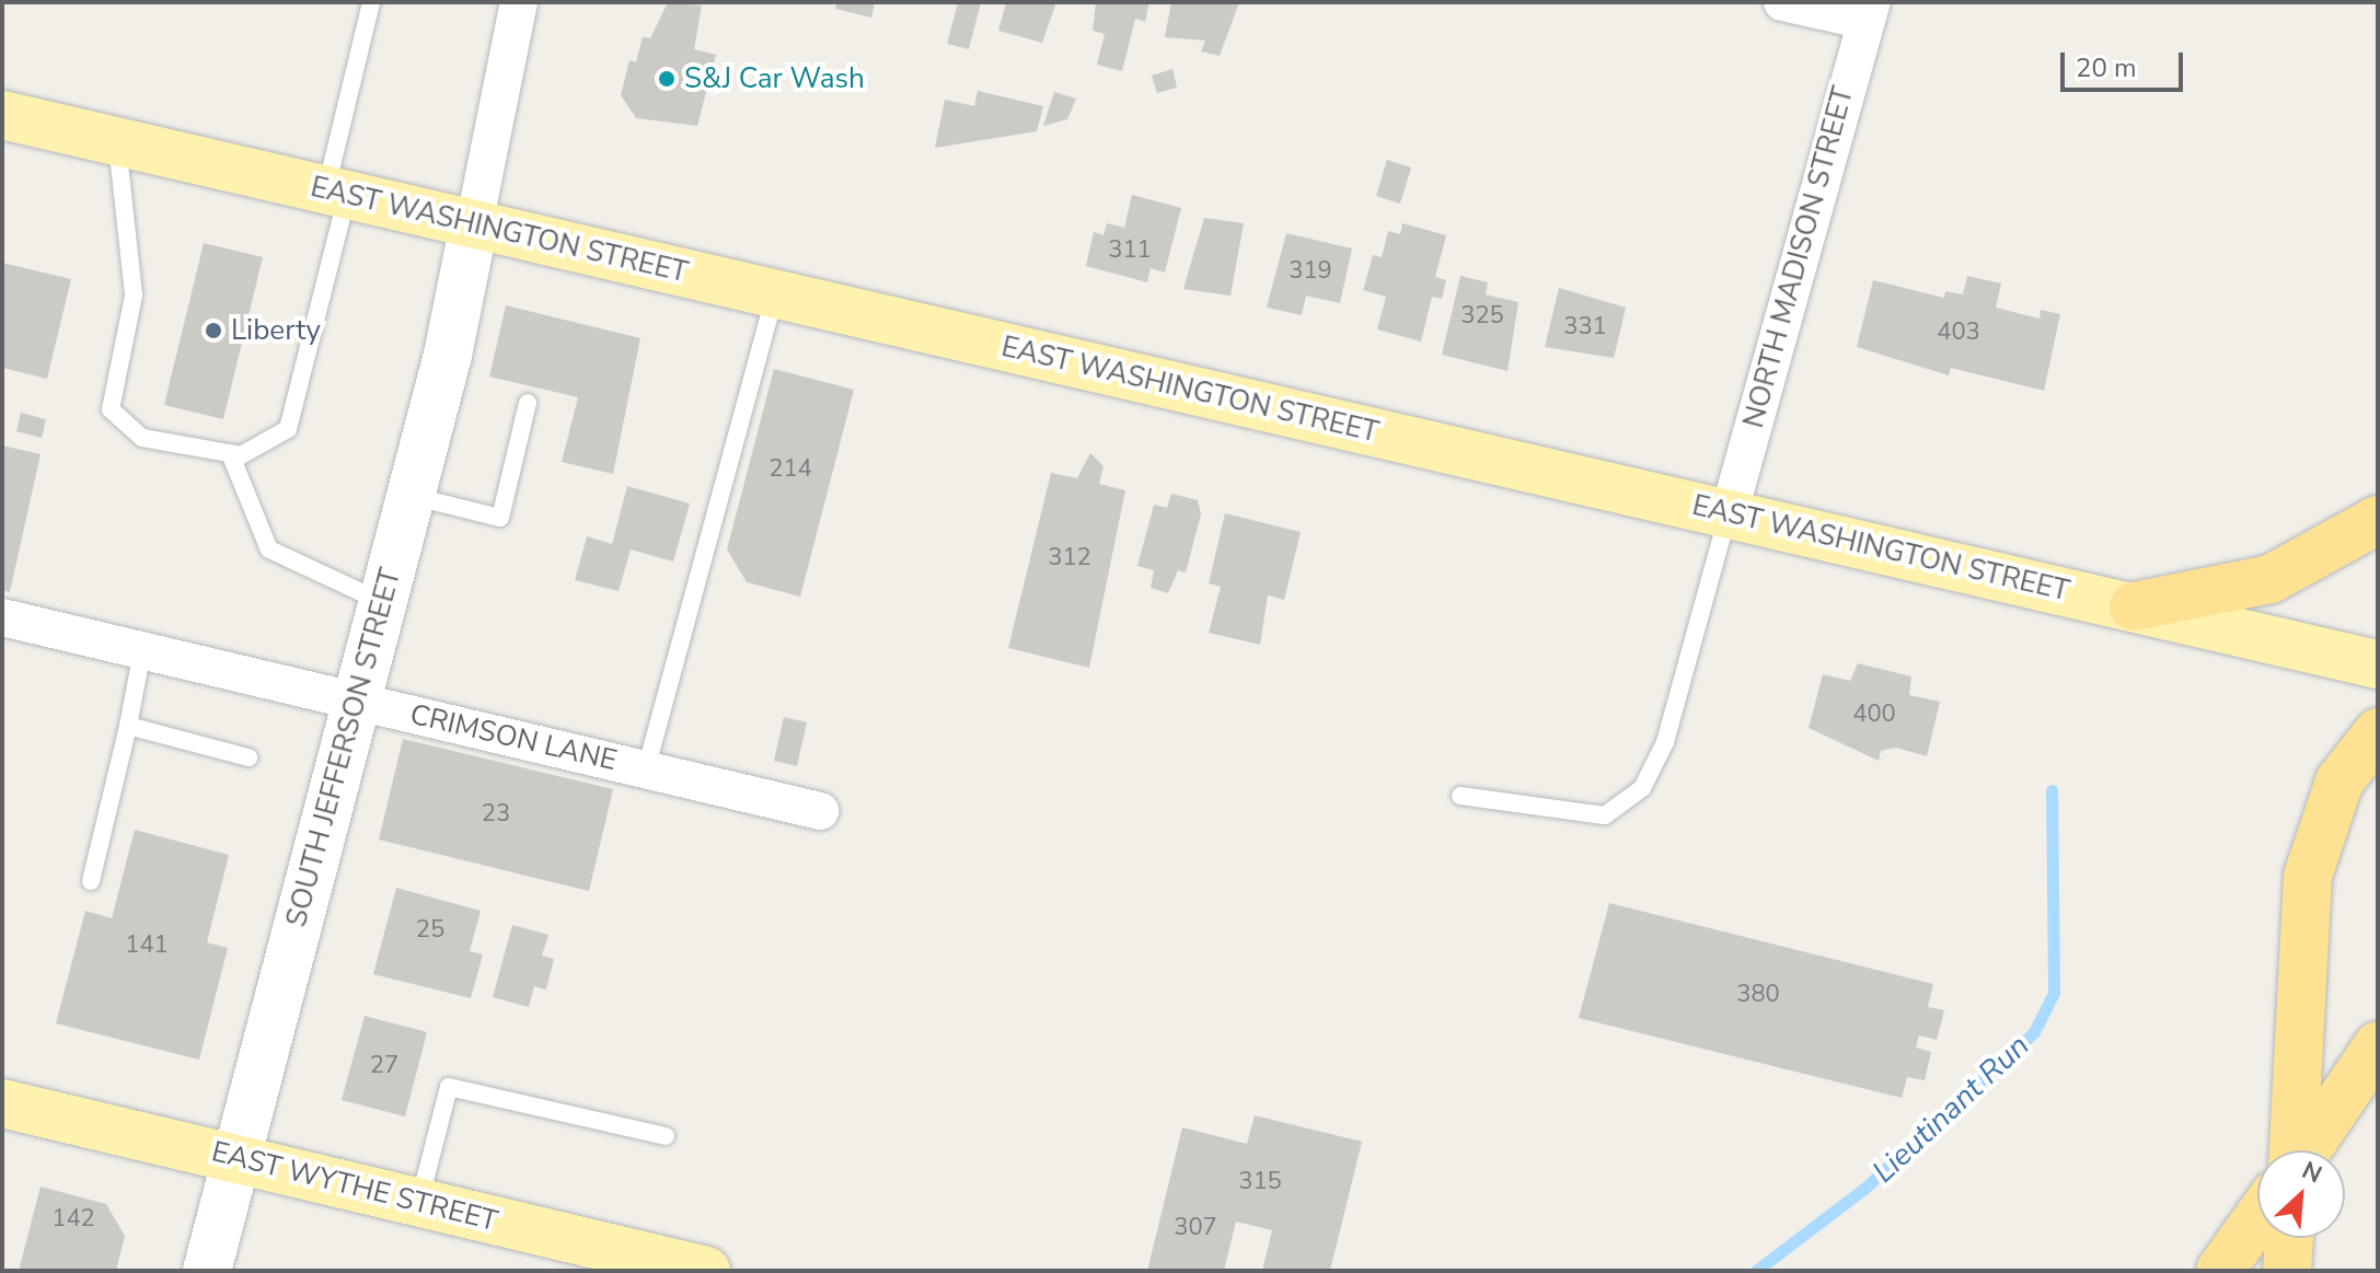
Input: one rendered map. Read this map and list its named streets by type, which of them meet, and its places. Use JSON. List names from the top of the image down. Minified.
{"streets":{"main road":["EAST WASHINGTON STREET","EAST WYTHE STREET"],"street":["NORTH MADISON STREET","CRIMSON LANE","SOUTH JEFFERSON STREET"]},"crossings":[["EAST WASHINGTON STREET","NORTH MADISON STREET"],["EAST WASHINGTON STREET","SOUTH JEFFERSON STREET"],["CRIMSON LANE","SOUTH JEFFERSON STREET"],["SOUTH JEFFERSON STREET","EAST WYTHE STREET"]],"water":["Lieutinant Run"],"places":["S&J Car Wash","Liberty"],"house_numbers":["311","319","325","331","403","214","312","400","23","25","141","380","27","315","142","307"],"scale_bar":"20 m","north":"top right"}
